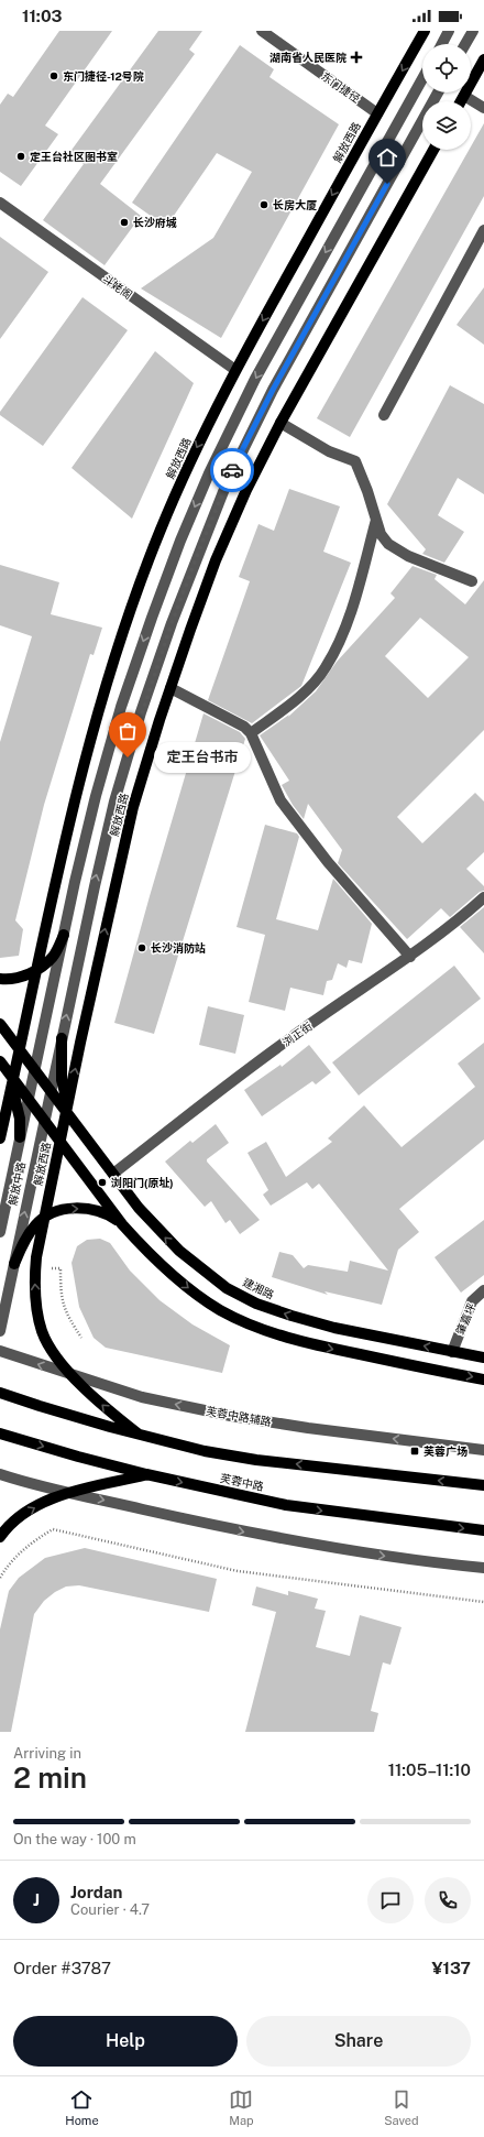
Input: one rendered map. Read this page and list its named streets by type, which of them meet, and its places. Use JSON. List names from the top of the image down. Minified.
{"streets":{"main road":["解放西路","建湘路","芙蓉中路"],"street":["东门捷径","斗姥阁","浏正街","解放中路","肇嘉坪","芙蓉中路辅路"]},"crossings":[["东门捷径","解放西路"],["解放西路","斗姥阁"],["解放西路","解放中路"],["解放西路","芙蓉中路辅路"],["浏正街","建湘路"],["建湘路","肇嘉坪"]],"one_way":["芙蓉中路辅路"],"places":{"health":["湖南省人民医院"],"other":["东门捷径-12号院","定王台社区图书室","长房大厦","长沙府城","定王台书市","长沙消防站","浏阳门(原址)"],"transit":["芙蓉广场"]},"page":{"status":"11:03","bubble":"定王台书市","heading":["2 min","Arriving in","11:05–11:10"],"panel":["Jordan","Courier · 4.7","Order #3787","¥137"],"bar":"On the way · 100 m","round":"J","buttons":["Help","Share"],"tabs":["Home","Map","Saved"]}}
